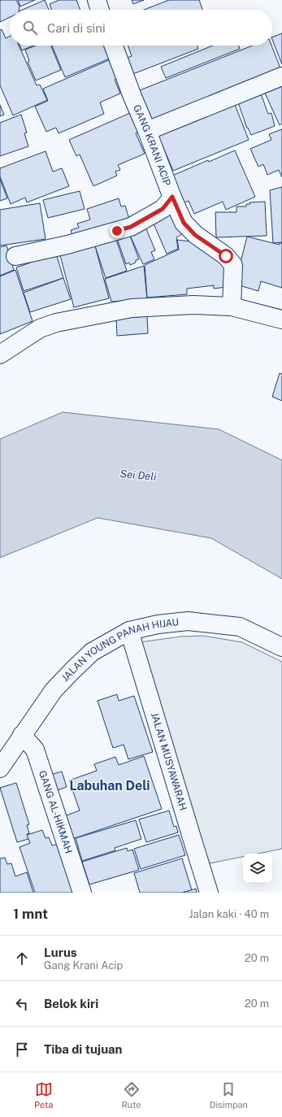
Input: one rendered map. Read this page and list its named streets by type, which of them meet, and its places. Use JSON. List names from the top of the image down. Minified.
{"streets":{"street":["GANG KRANI ACIP","JALAN YOUNG PANAH HIJAU","JALAN MUSYAWARAH","GANG AL-HIKMAH"]},"crossings":[["JALAN YOUNG PANAH HIJAU","JALAN MUSYAWARAH"],["JALAN YOUNG PANAH HIJAU","GANG AL-HIKMAH"]],"districts":["Labuhan Deli"],"water":["Sei Deli"],"page":{"search":"Cari di sini","heading":["1 mnt","Jalan kaki · 40 m"],"list":[["Lurus","Gang Krani Acip","20 m"],["Belok kiri","20 m"],"Tiba di tujuan"],"nav":["Peta","Rute","Disimpan"]}}
